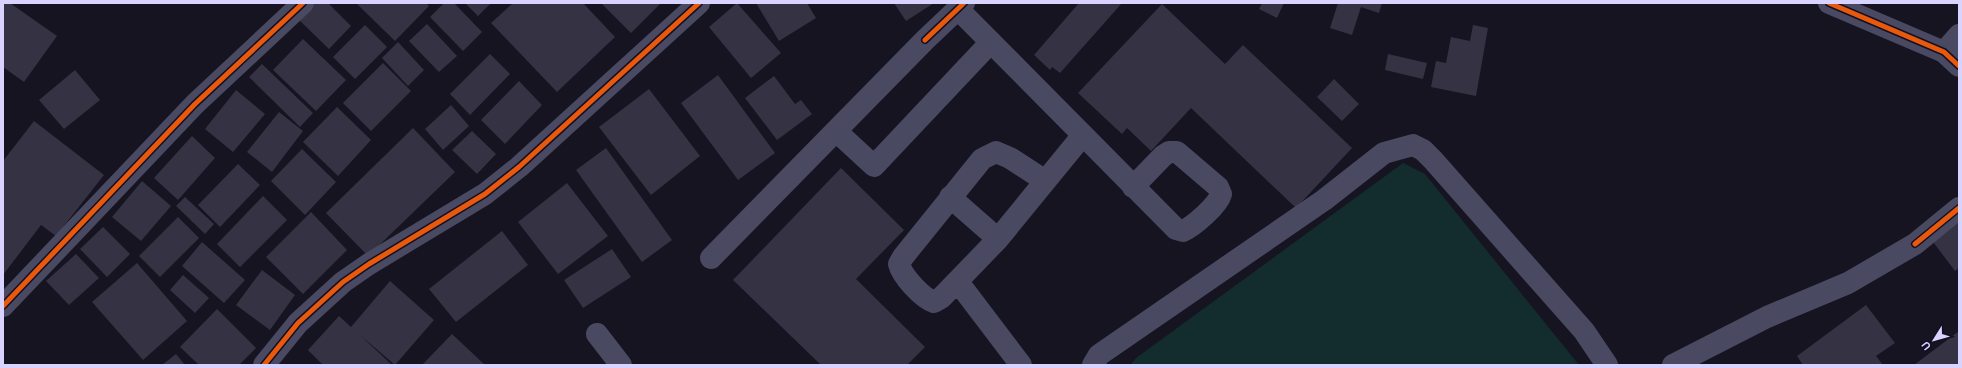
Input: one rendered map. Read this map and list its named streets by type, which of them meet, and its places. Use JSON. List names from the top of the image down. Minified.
{"north":"bottom left"}
